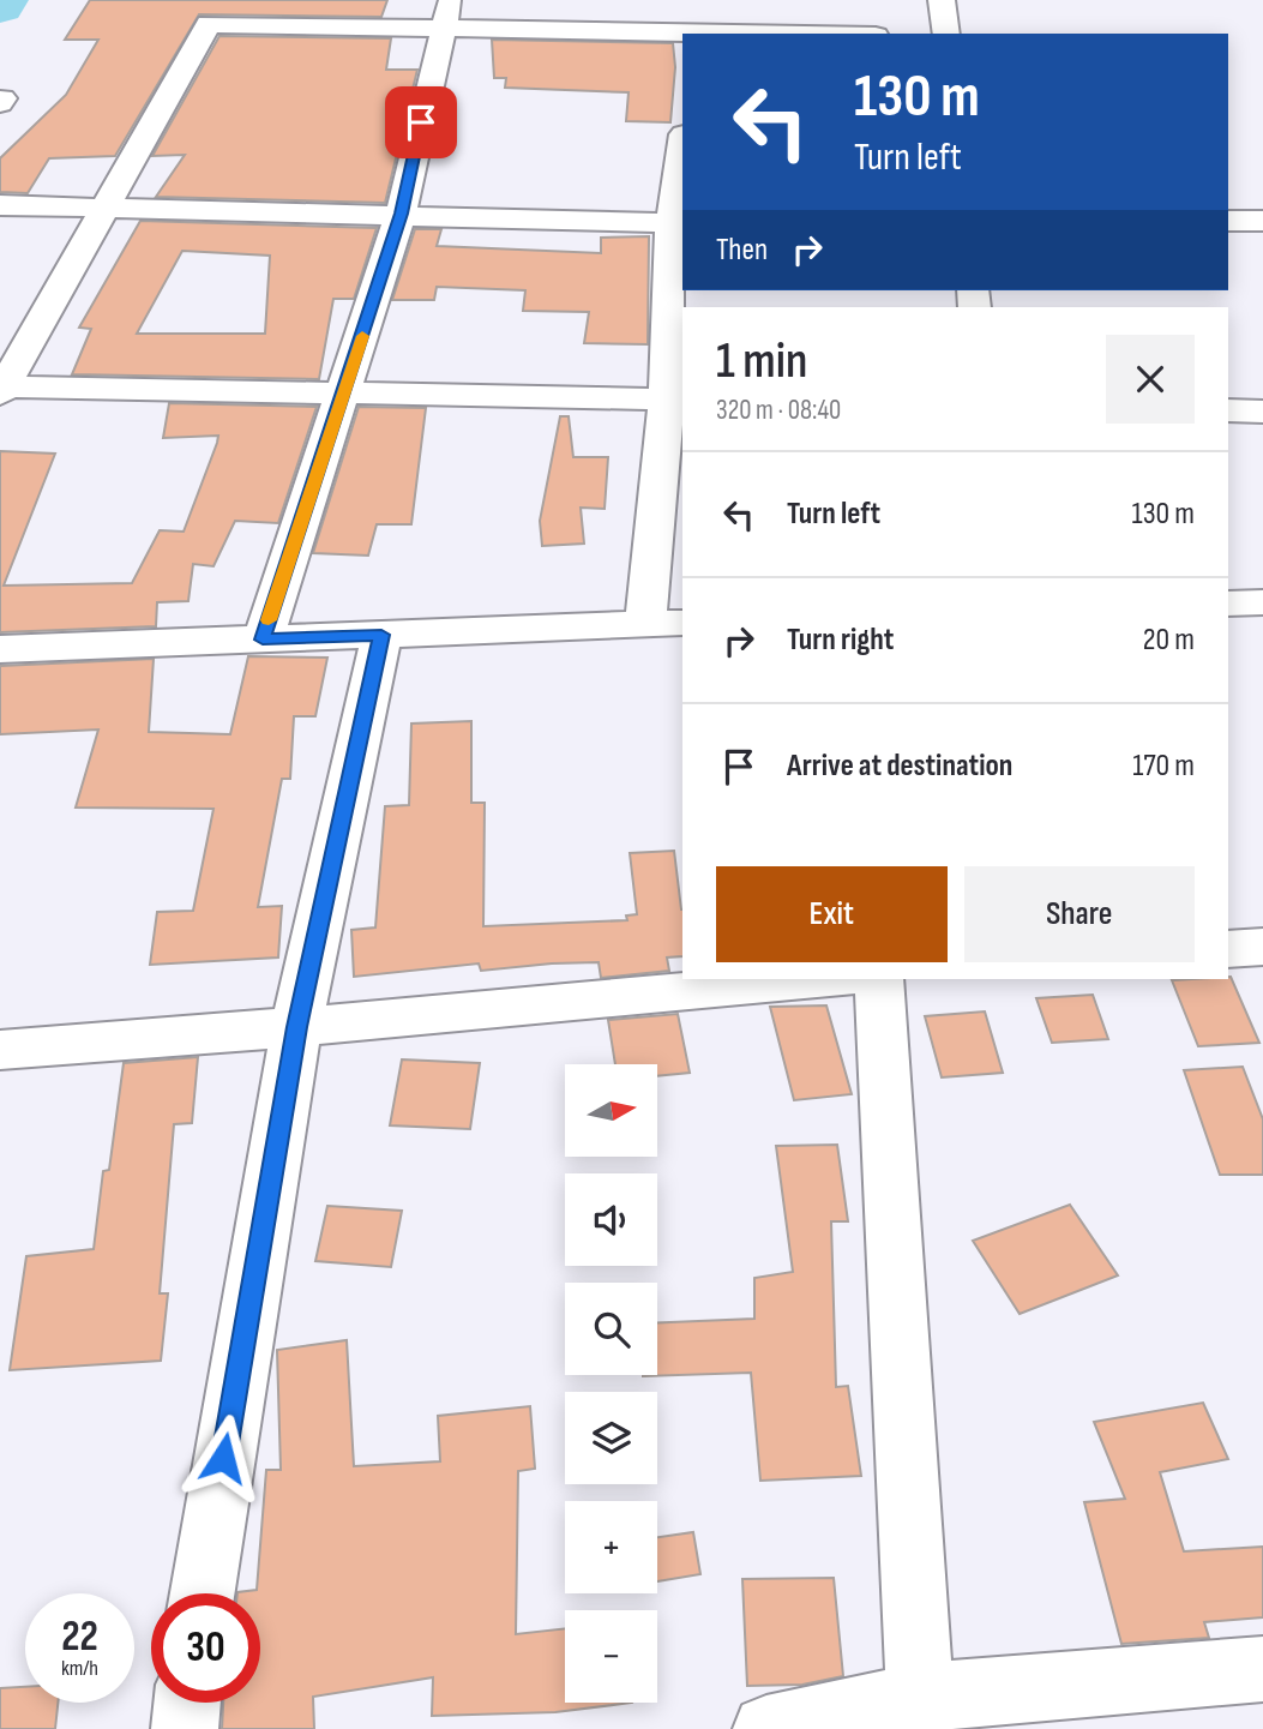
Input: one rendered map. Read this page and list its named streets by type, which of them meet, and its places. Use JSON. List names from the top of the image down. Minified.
{"north":"right","page":{"turn":["130 m","Turn left"],"then":"Then","heading":["1 min","320 m · 08:40"],"list":[{"name":"Turn left","value":"130 m"},{"name":"Turn right","value":"20 m"},{"name":"Arrive at destination","value":"170 m"}],"buttons":["Exit","Share"],"map_buttons":["+","−"],"speed":"22 km/h","limit":"30"}}
